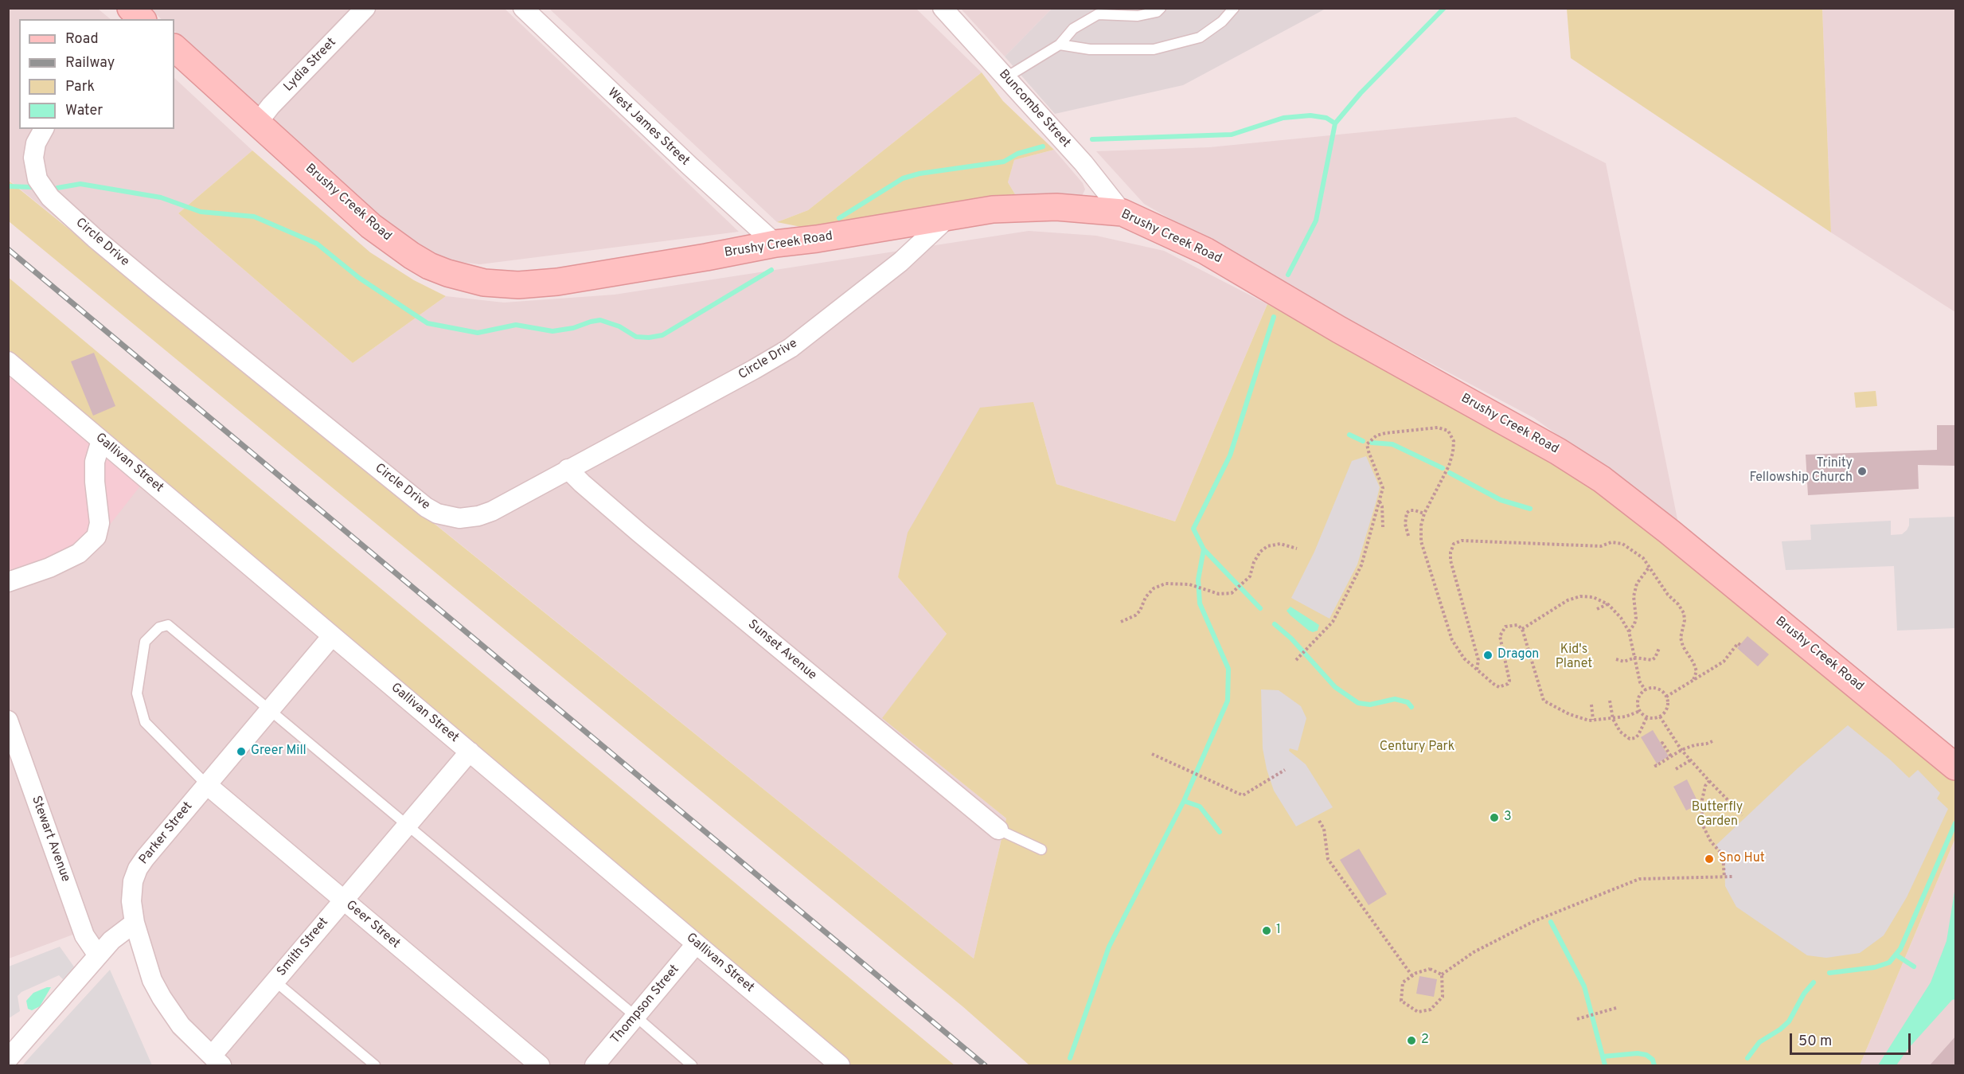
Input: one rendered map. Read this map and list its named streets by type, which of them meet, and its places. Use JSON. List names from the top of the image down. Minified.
{"streets":{"street":["Lydia Street","Buncombe Street","West James Street","Brushy Creek Road","Circle Drive","Gallivan Street","Sunset Avenue","Parker Street","Stewart Avenue","Geer Street","Smith Street","Thompson Street"]},"crossings":[["Lydia Street","Brushy Creek Road"],["Buncombe Street","Brushy Creek Road"],["West James Street","Brushy Creek Road"],["Brushy Creek Road","Circle Drive"],["Circle Drive","Sunset Avenue"],["Gallivan Street","Parker Street"],["Gallivan Street","Smith Street"],["Gallivan Street","Thompson Street"],["Parker Street","Geer Street"],["Parker Street","Smith Street"],["Geer Street","Smith Street"]],"parks":["Kid's Planet","Century Park","Butterfly Garden"],"places":["Trinity Fellowship Church","Dragon","Greer Mill","3","Sno Hut","1","2"],"legend":["Road","Railway","Park","Water"],"scale_bar":"50 m"}
